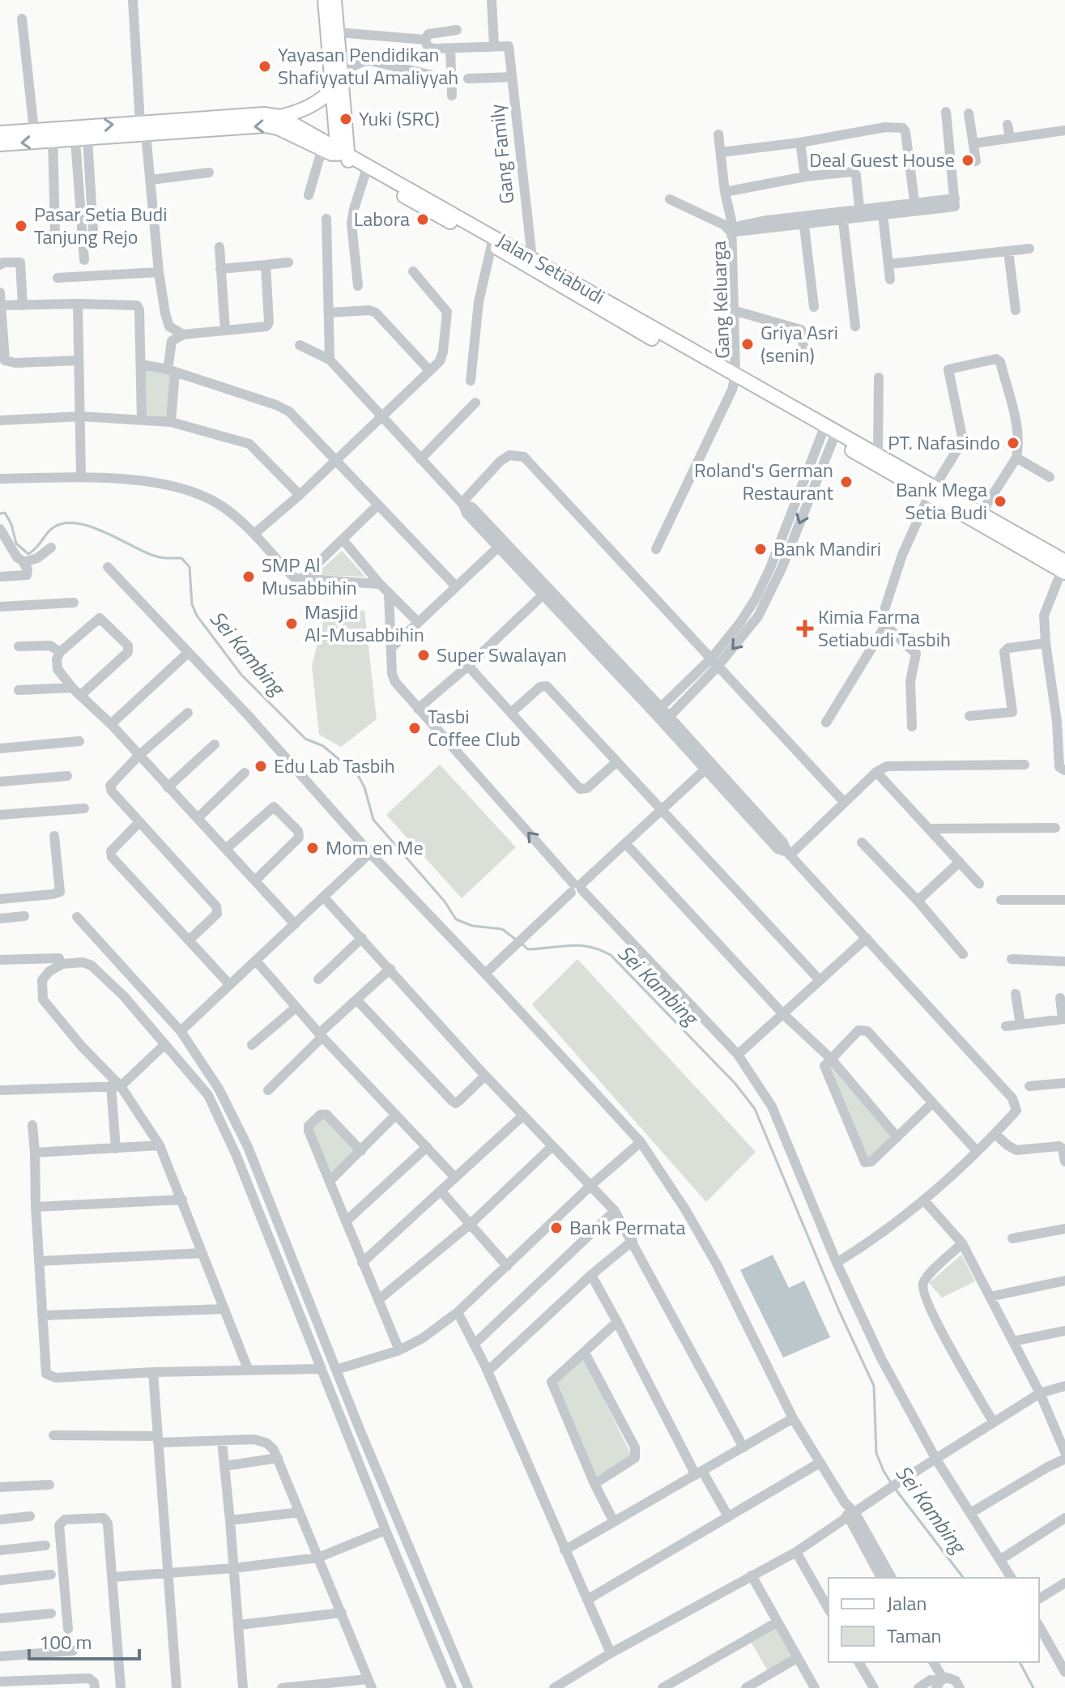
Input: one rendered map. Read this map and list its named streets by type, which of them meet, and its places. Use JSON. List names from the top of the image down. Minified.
{"streets":{"main road":["Jalan Setiabudi"],"street":["Gang Family","Gang Keluarga"]},"crossings":[["Gang Family","Jalan Setiabudi"],["Jalan Setiabudi","Gang Keluarga"]],"water":["Sei Kambing"],"places":{"other":["Yayasan Pendidikan Shafiyyatul Amaliyyah","Yuki (SRC)","Deal Guest House","Labora","Pasar Setia Budi Tanjung Rejo","Griya Asri (senin)","PT. Nafasindo","Roland's German Restaurant","Bank Mega Setia Budi","Bank Mandiri","SMP Al Musabbihin","Masjid Al-Musabbihin","Super Swalayan","Tasbi Coffee Club","Edu Lab Tasbih","Mom en Me","Bank Permata"],"health":["Kimia Farma Setiabudi Tasbih"]},"legend":["Jalan","Taman"],"scale_bar":"100 m"}
